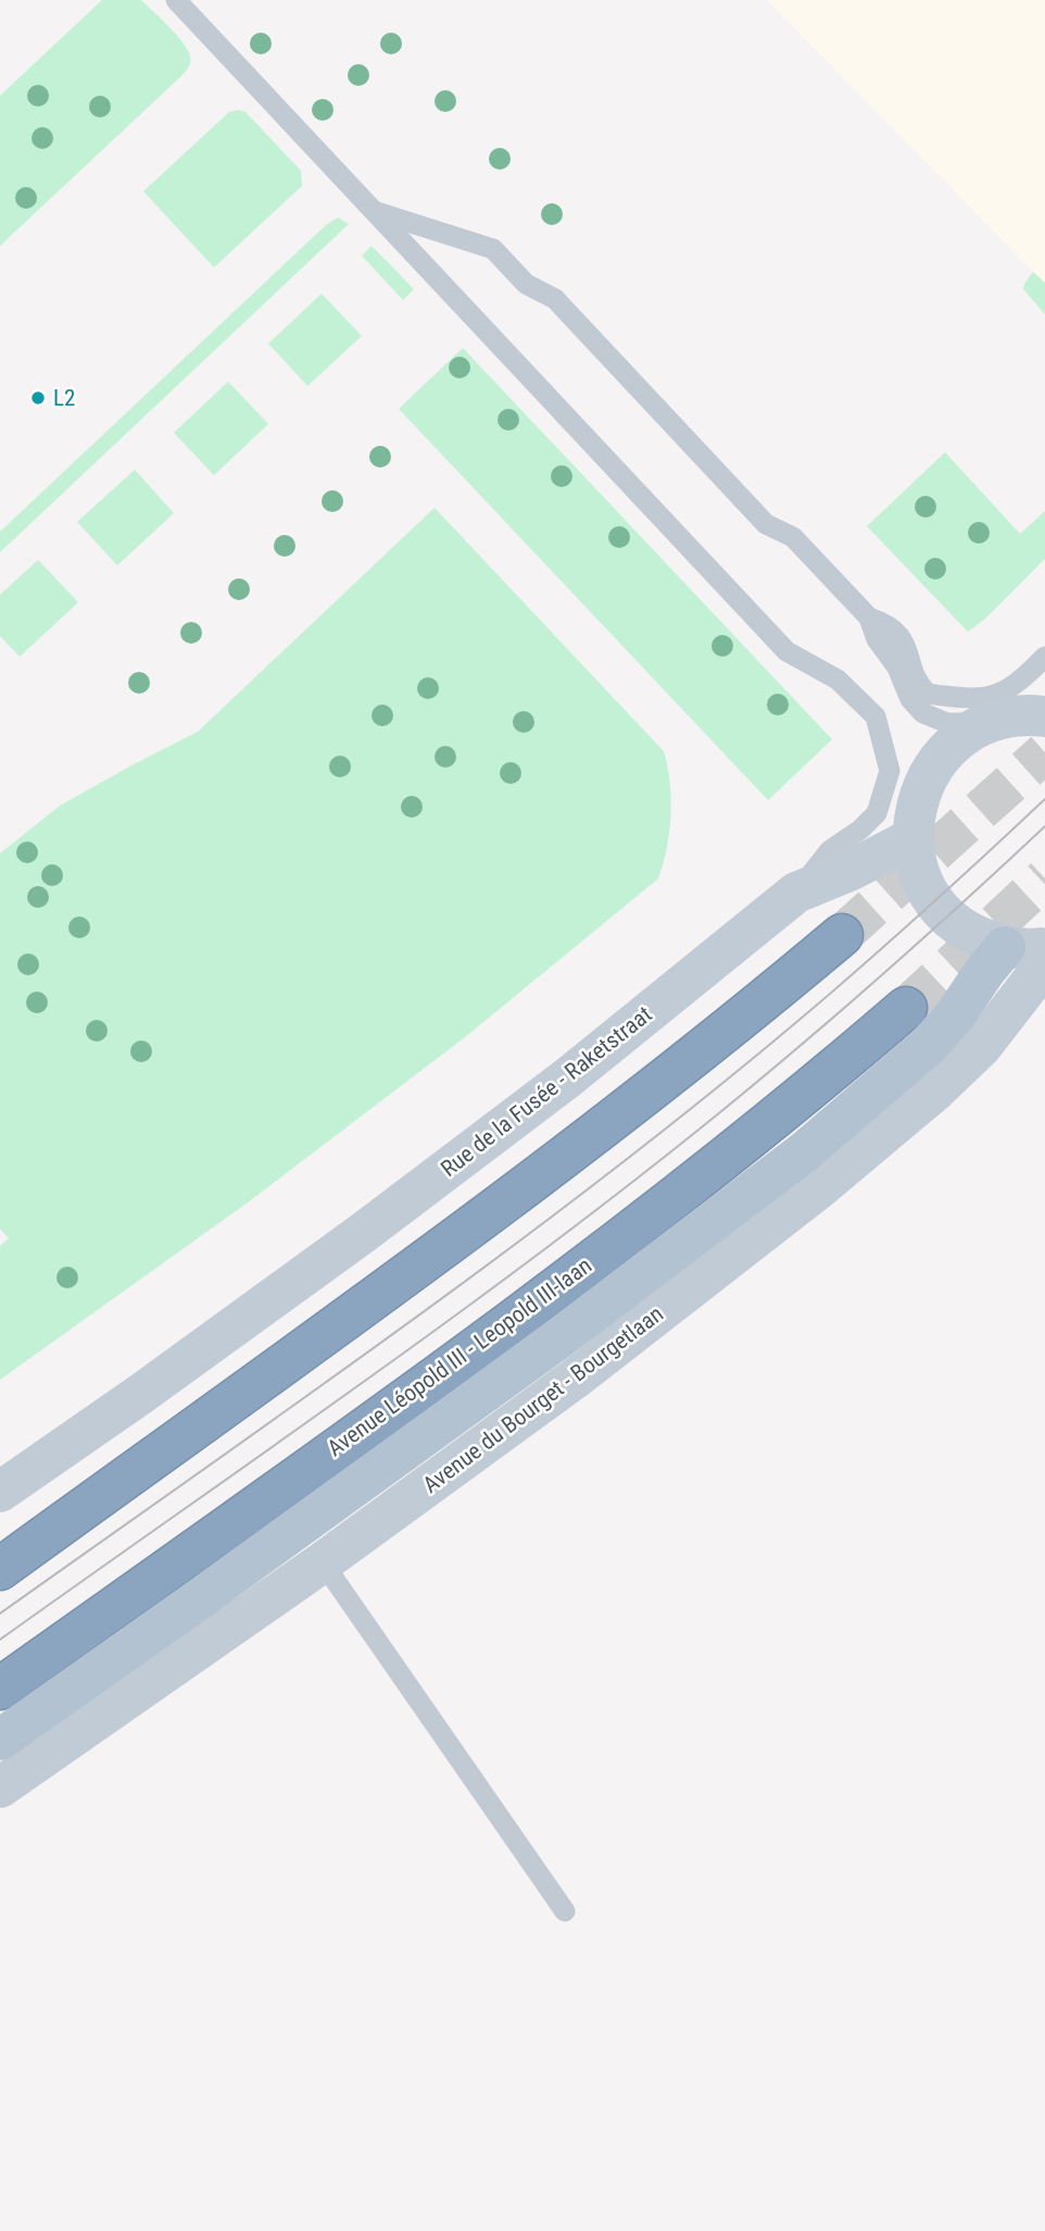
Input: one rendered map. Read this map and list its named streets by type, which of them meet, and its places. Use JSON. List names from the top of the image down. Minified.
{"streets":{"highway":["Avenue Léopold III - Leopold III-laan"],"street":["Rue de la Fusée - Raketstraat","Avenue du Bourget - Bourgetlaan"]},"places":["L2"]}
